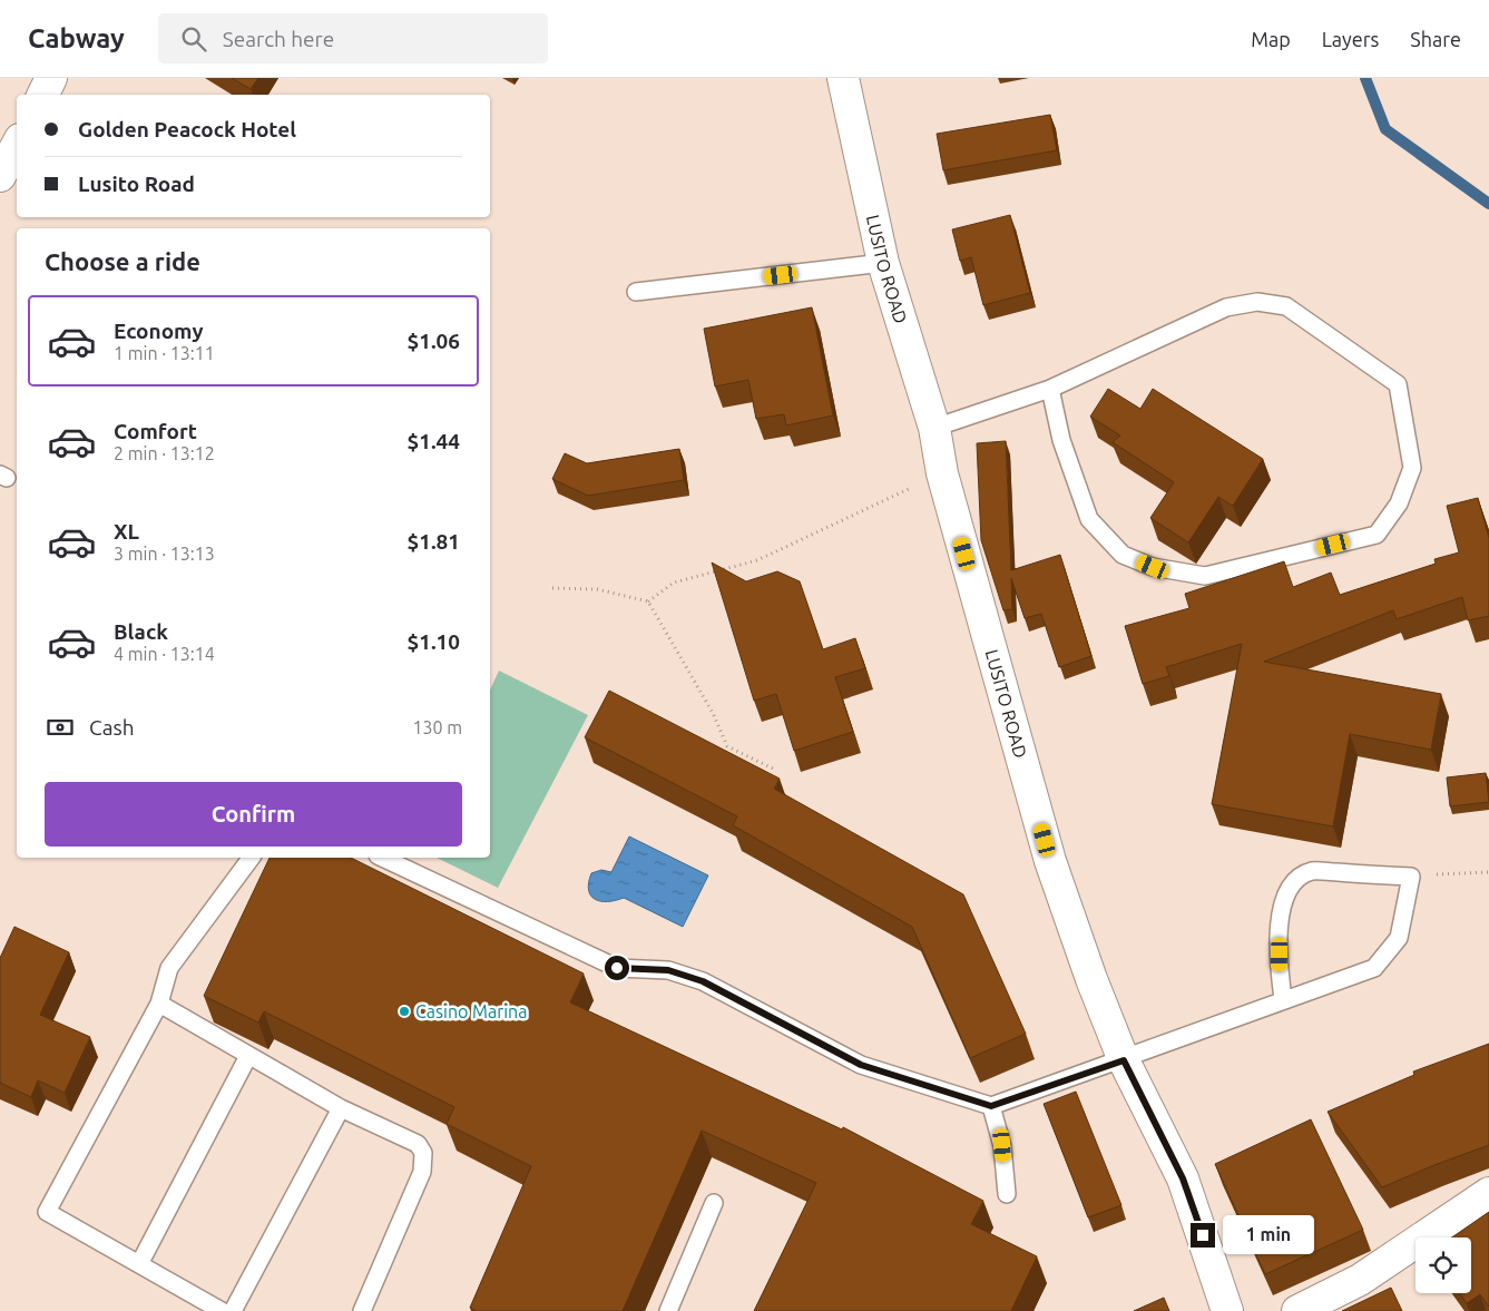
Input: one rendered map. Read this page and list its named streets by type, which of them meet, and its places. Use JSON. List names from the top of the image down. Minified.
{"streets":{"street":["LUSITO ROAD"]},"places":["Casino Marina"],"page":{"header":"Cabway","search":"Search here","nav":["Map","Layers","Share"],"banner":["Golden Peacock Hotel","Lusito Road"],"heading":"Choose a ride","list":[{"name":"Economy","note":"1 min · 13:11","value":"$1.06"},{"name":"Comfort","note":"2 min · 13:12","value":"$1.44"},{"name":"XL","note":"3 min · 13:13","value":"$1.81"},{"name":"Black","note":"4 min · 13:14","value":"$1.10"}],"pay":["Cash","130 m"],"buttons":"Confirm","bubble":"1 min"}}
